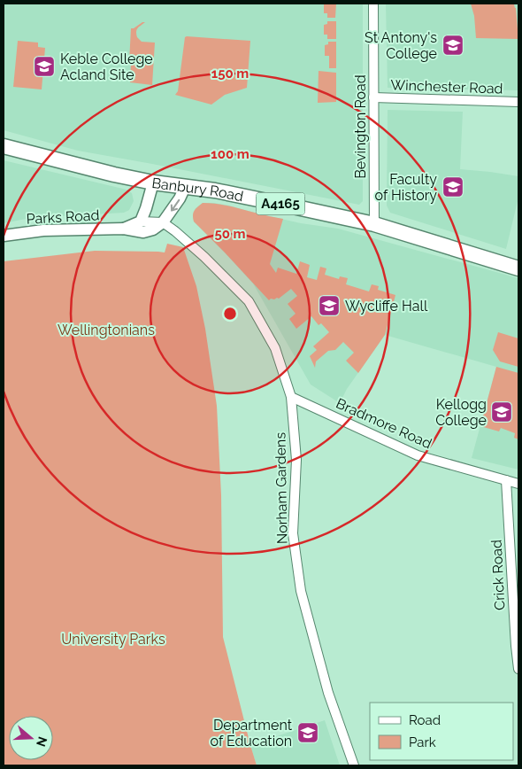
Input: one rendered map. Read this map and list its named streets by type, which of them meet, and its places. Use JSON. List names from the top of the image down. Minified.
{"streets":{"main road":["Banbury Road","A4165"],"street":["Winchester Road","Bevington Road","Parks Road","Bradmore Road","Norham Gardens","Crick Road"]},"crossings":[["Winchester Road","Bevington Road"],["Bevington Road","Banbury Road"],["Banbury Road","Parks Road"],["Parks Road","Norham Gardens"],["Bradmore Road","Norham Gardens"],["Bradmore Road","Crick Road"]],"parks":["Wellingtonians","University Parks"],"places":{"school or university":["St Antony's College","Keble College Acland Site","Faculty of History","Wycliffe Hall","Kellogg College","Department of Education"]},"legend":["Road","Park"],"north":"right","rings":["150 m","100 m","50 m"]}
